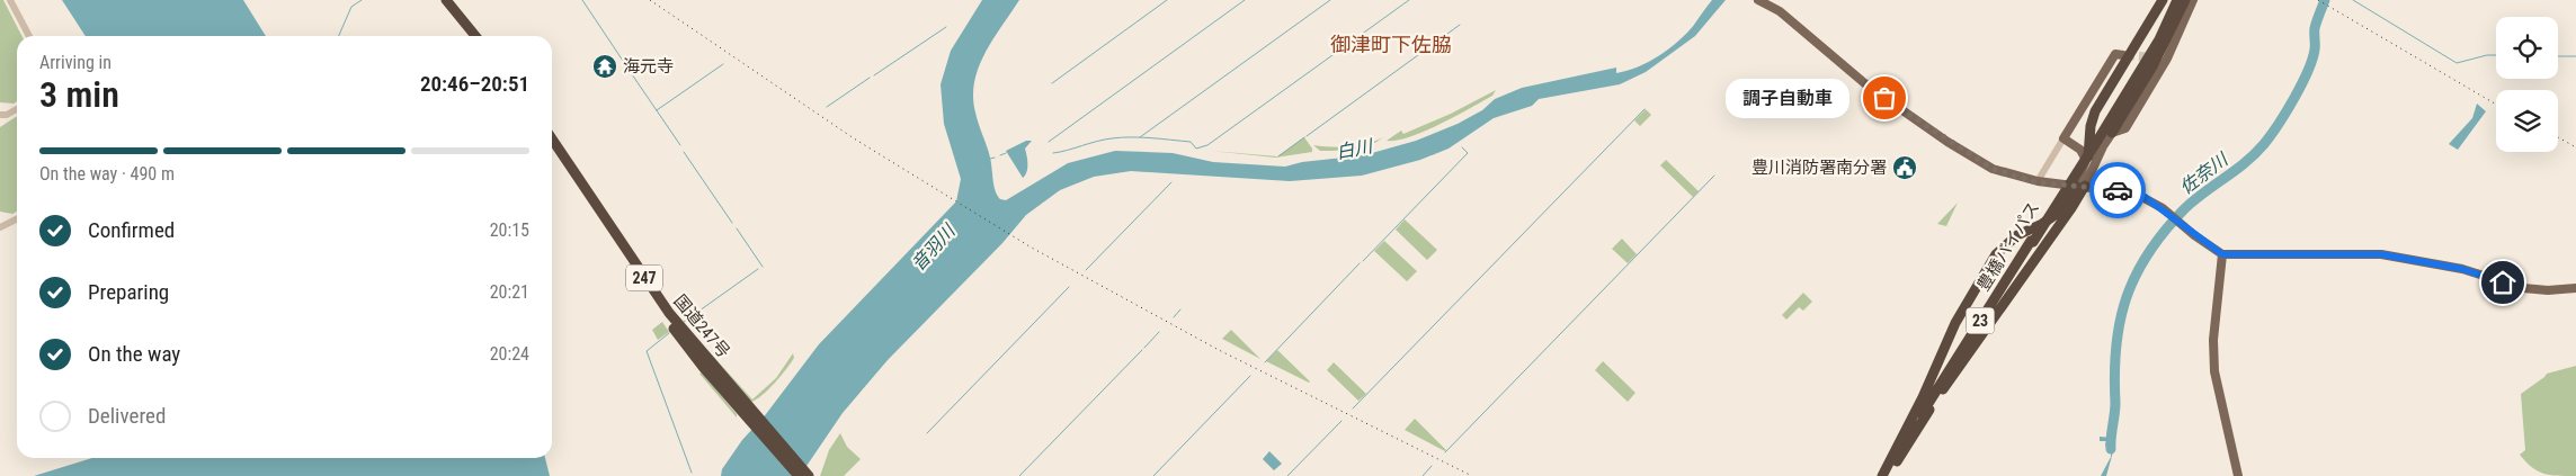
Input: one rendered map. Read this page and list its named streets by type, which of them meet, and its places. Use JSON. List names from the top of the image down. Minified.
{"streets":{"highway":["豊橋バイパス","247","23","国道247号"]},"districts":["御津町下佐脇"],"water":["白川","佐奈川","音羽川"],"places":{"temple":["海元寺"],"other":["調子自動車"],"public building":["豊川消防署南分署"]},"page":{"heading":["3 min","Arriving in","20:46–20:51"],"bubble":"調子自動車","bar":"On the way · 490 m","list":[["Confirmed","20:15"],["Preparing","20:21"],["On the way","20:24"],"Delivered"]}}
